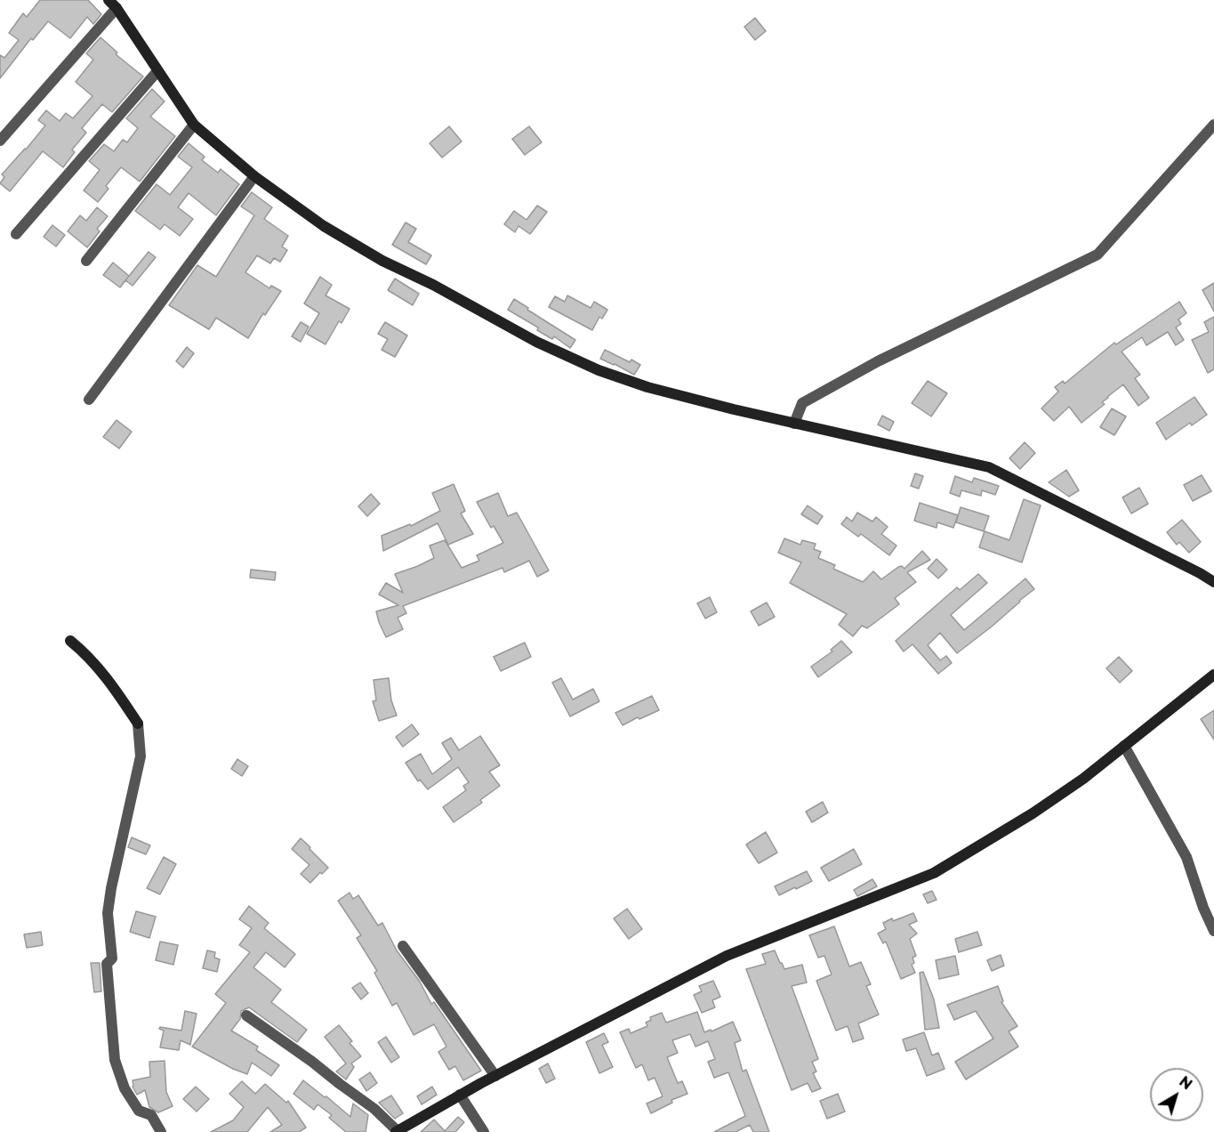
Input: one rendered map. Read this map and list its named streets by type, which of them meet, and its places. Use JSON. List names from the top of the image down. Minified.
{"north":"top right"}
